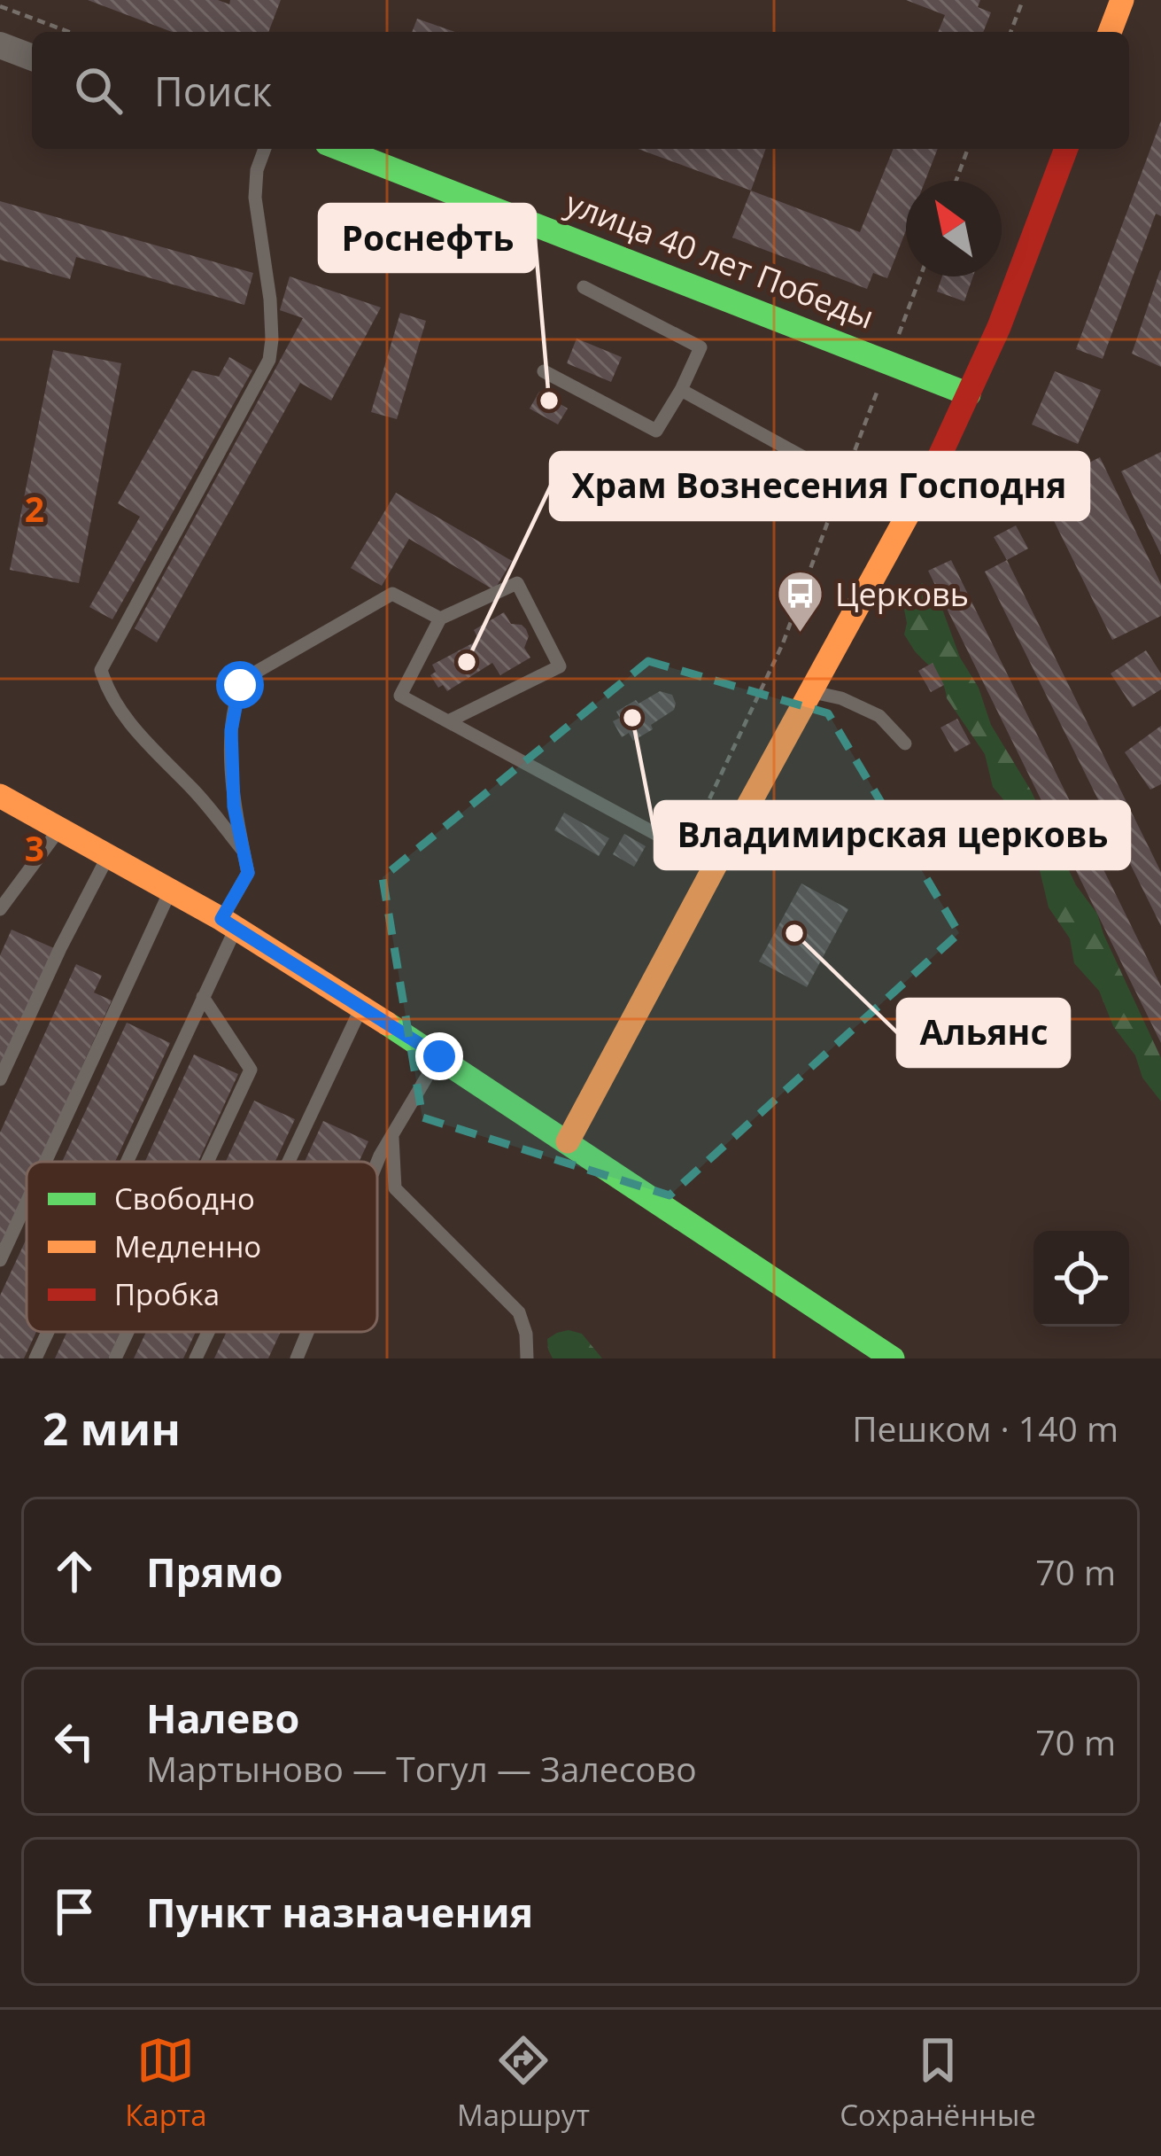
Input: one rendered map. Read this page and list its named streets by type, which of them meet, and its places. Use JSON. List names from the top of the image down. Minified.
{"streets":{"street":["улица 40 лет Победы"]},"places":{"other":["Роснефть","Храм Вознесения Господня","Владимирская церковь","Альянс"],"bus stop":["Церковь"]},"legend":["Свободно","Медленно","Пробка"],"north":"top left","page":{"search":"Поиск","heading":["2 мин","Пешком · 140 m"],"list":[["Прямо","70 m"],["Налево","Мартыново — Тогул — Залесово","70 m"],"Пункт назначения"],"nav":["Карта","Маршрут","Сохранённые"]},"grid":{"rows":["2","3"]}}
